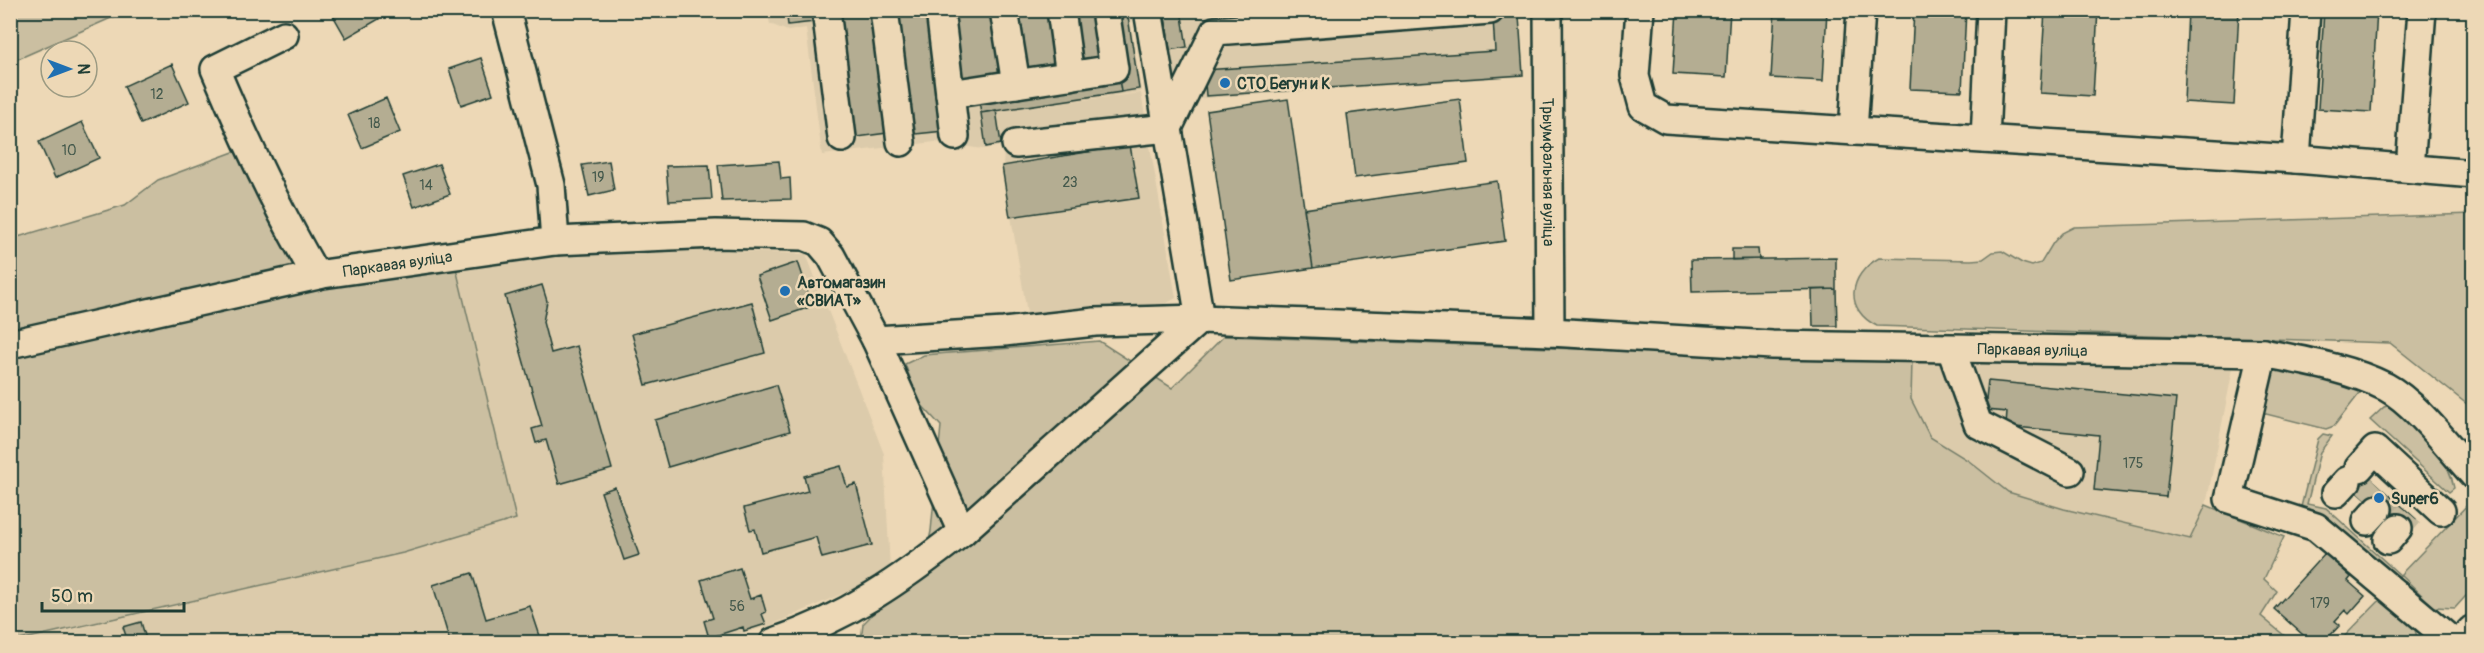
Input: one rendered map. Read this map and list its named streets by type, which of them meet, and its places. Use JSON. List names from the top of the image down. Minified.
{"streets":{"street":["Трыумфальная вуліца","Паркавая вуліца"]},"crossings":[["Трыумфальная вуліца","Паркавая вуліца"]],"places":["СТО Бегун и К","Автомагазин «СВИАТ»","Super6"],"house_numbers":["12","18","10","19","23","14","175","179","56"],"scale_bar":"50 m","north":"right"}
